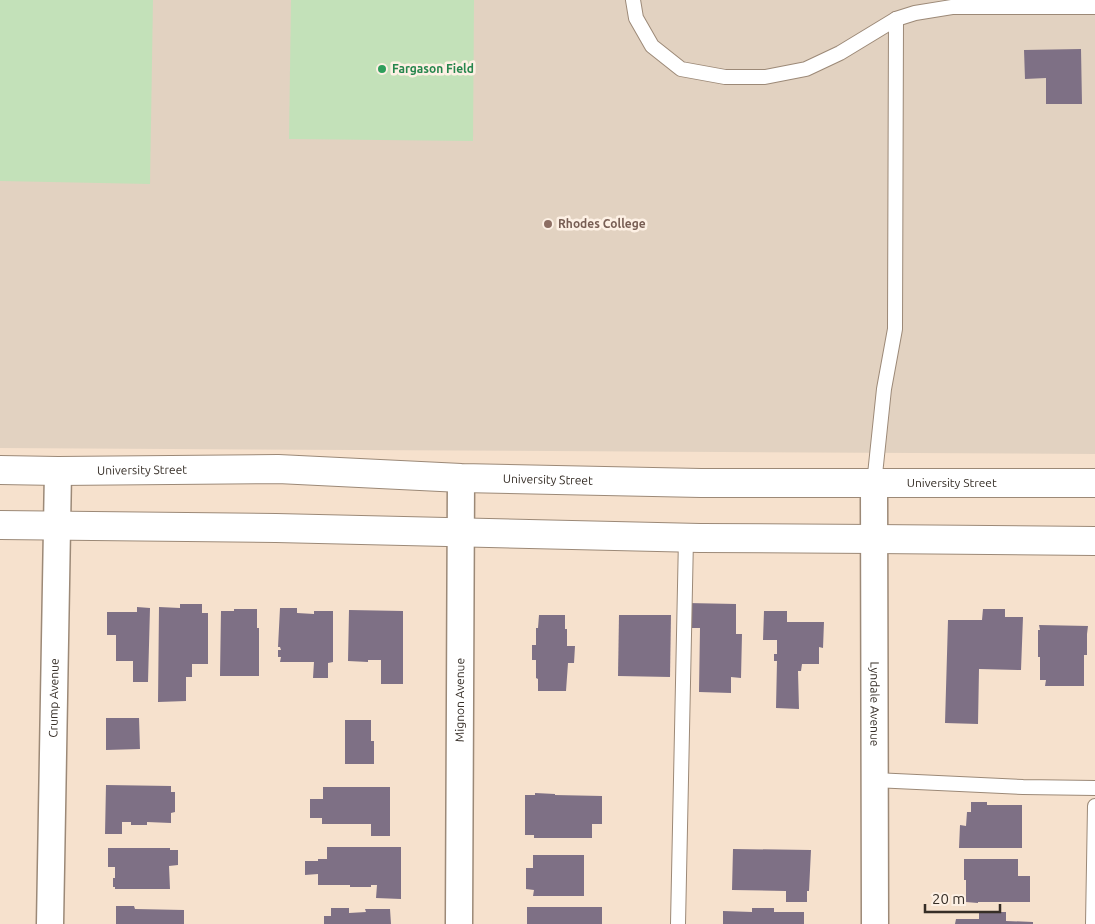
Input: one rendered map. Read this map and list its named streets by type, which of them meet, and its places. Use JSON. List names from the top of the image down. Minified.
{"streets":{"main road":["University Street"],"street":["Crump Avenue","Mignon Avenue","Lyndale Avenue"]},"crossings":[["University Street","Crump Avenue"],["University Street","Mignon Avenue"],["University Street","Lyndale Avenue"]],"places":["Fargason Field","Rhodes College"],"scale_bar":"20 m"}
